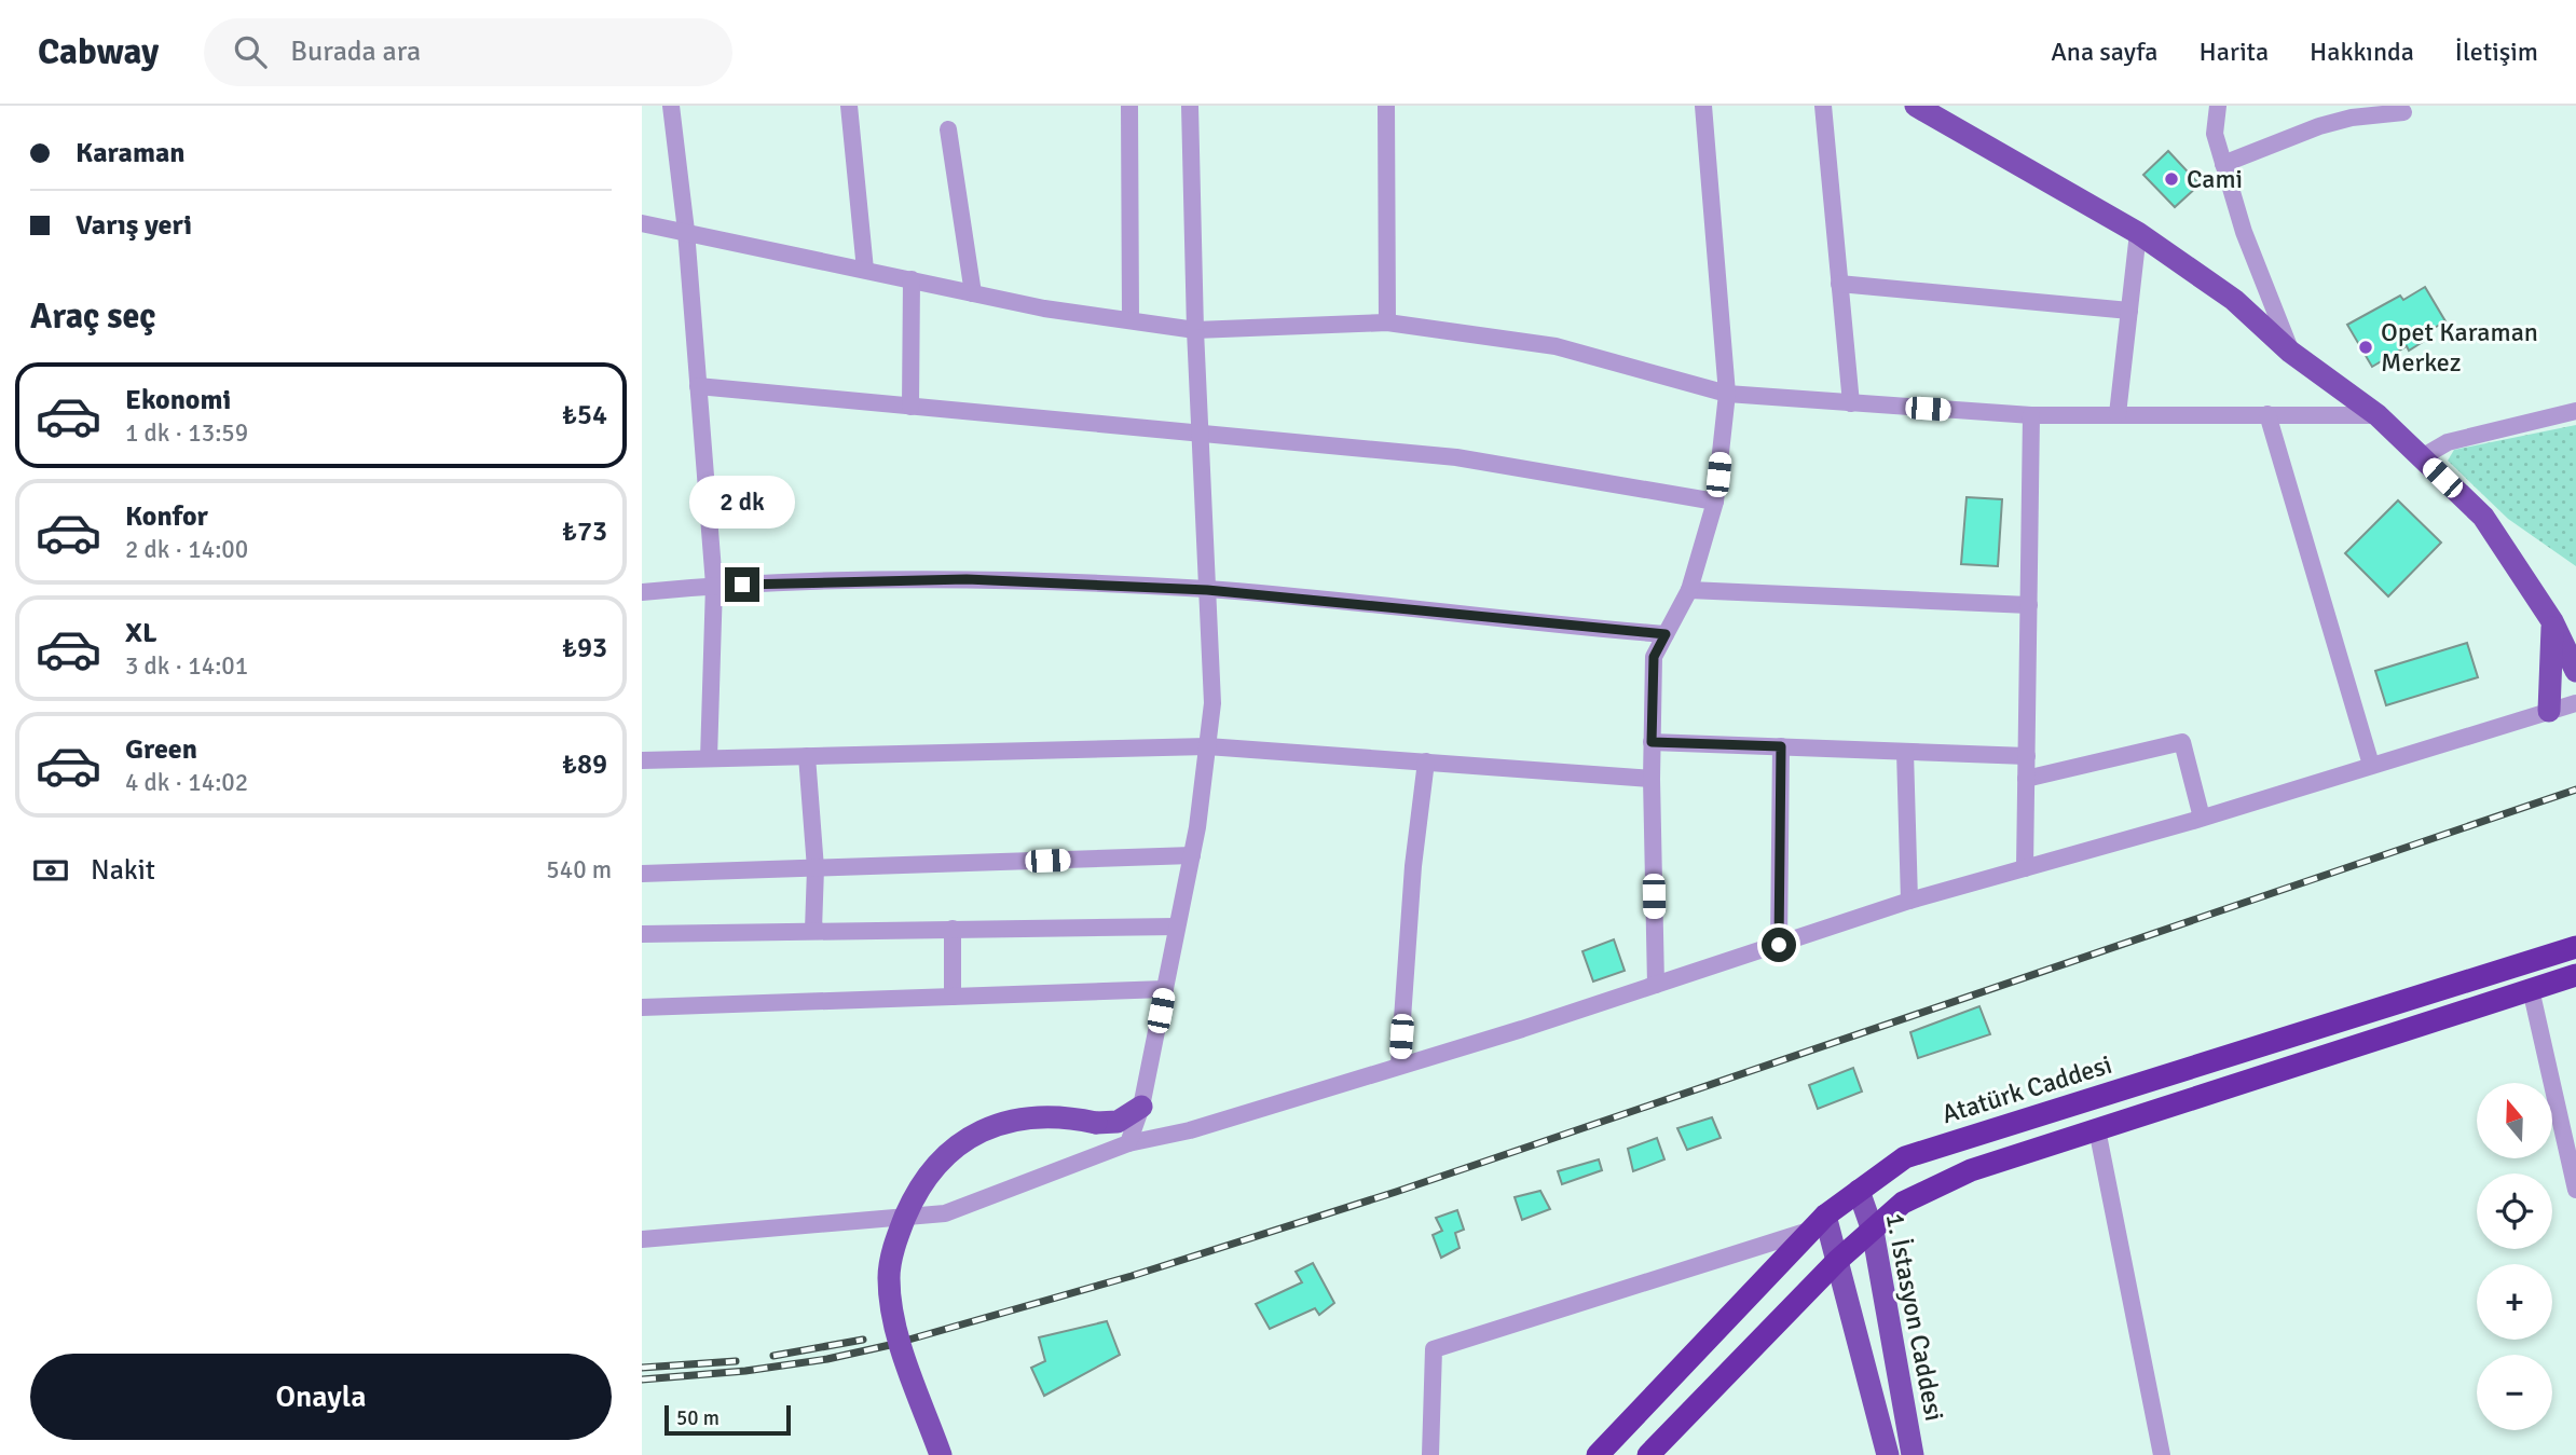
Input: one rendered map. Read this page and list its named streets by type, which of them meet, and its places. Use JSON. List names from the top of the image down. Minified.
{"streets":{"highway":["Atatürk Caddesi"],"main road":["1. İstasyon Caddesi"]},"crossings":[["Atatürk Caddesi","1. İstasyon Caddesi"]],"places":["Cami","Opet Karaman Merkez"],"scale_bar":"50 m","north":"top","page":{"header":"Cabway","search":"Burada ara","nav":["Ana sayfa","Harita","Hakkında","İletişim"],"banner":["Karaman","Varış yeri"],"heading":"Araç seç","list":[{"name":"Ekonomi","note":"1 dk · 13:59","value":"₺54"},{"name":"Konfor","note":"2 dk · 14:00","value":"₺73"},{"name":"XL","note":"3 dk · 14:01","value":"₺93"},{"name":"Green","note":"4 dk · 14:02","value":"₺89"}],"bubble":"2 dk","pay":["Nakit","540 m"],"map_buttons":["+","−"],"buttons":"Onayla","scale":"50 m"}}
